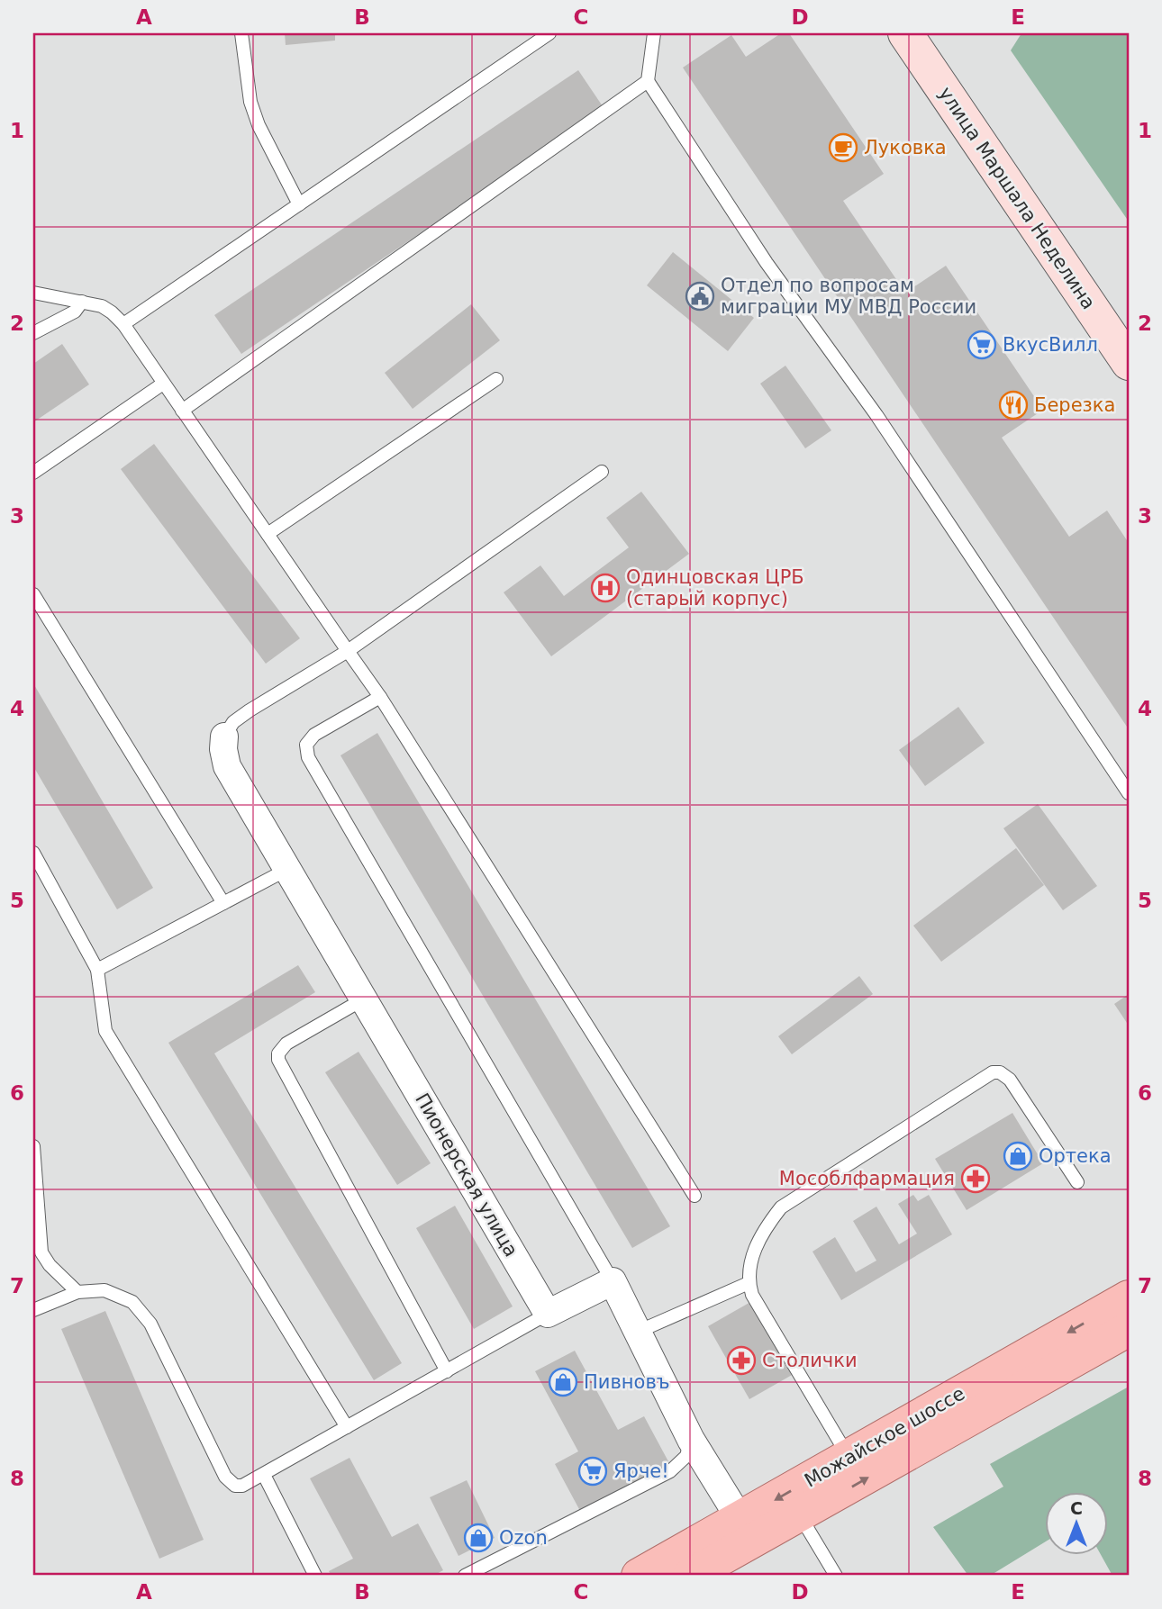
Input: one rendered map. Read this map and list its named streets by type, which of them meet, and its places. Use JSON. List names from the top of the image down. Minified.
{"streets":{"main road":["Можайское шоссе"],"street":["улица Маршала Неделина","Пионерская улица"]},"places":{"cafe":["Луковка"],"public building":["Отдел по вопросам миграции МУ МВД России"],"supermarket":["ВкусВилл","Ярче!"],"restaurant":["Березка"],"hospital":["Одинцовская ЦРБ (старый корпус)"],"shop":["Ортека","Пивновъ","Ozon"],"pharmacy":["Мособлфармация","Столички"]},"north":"top","grid":{"columns":["A","B","C","D","E"],"rows":["1","2","3","4","5","6","7","8"]}}
